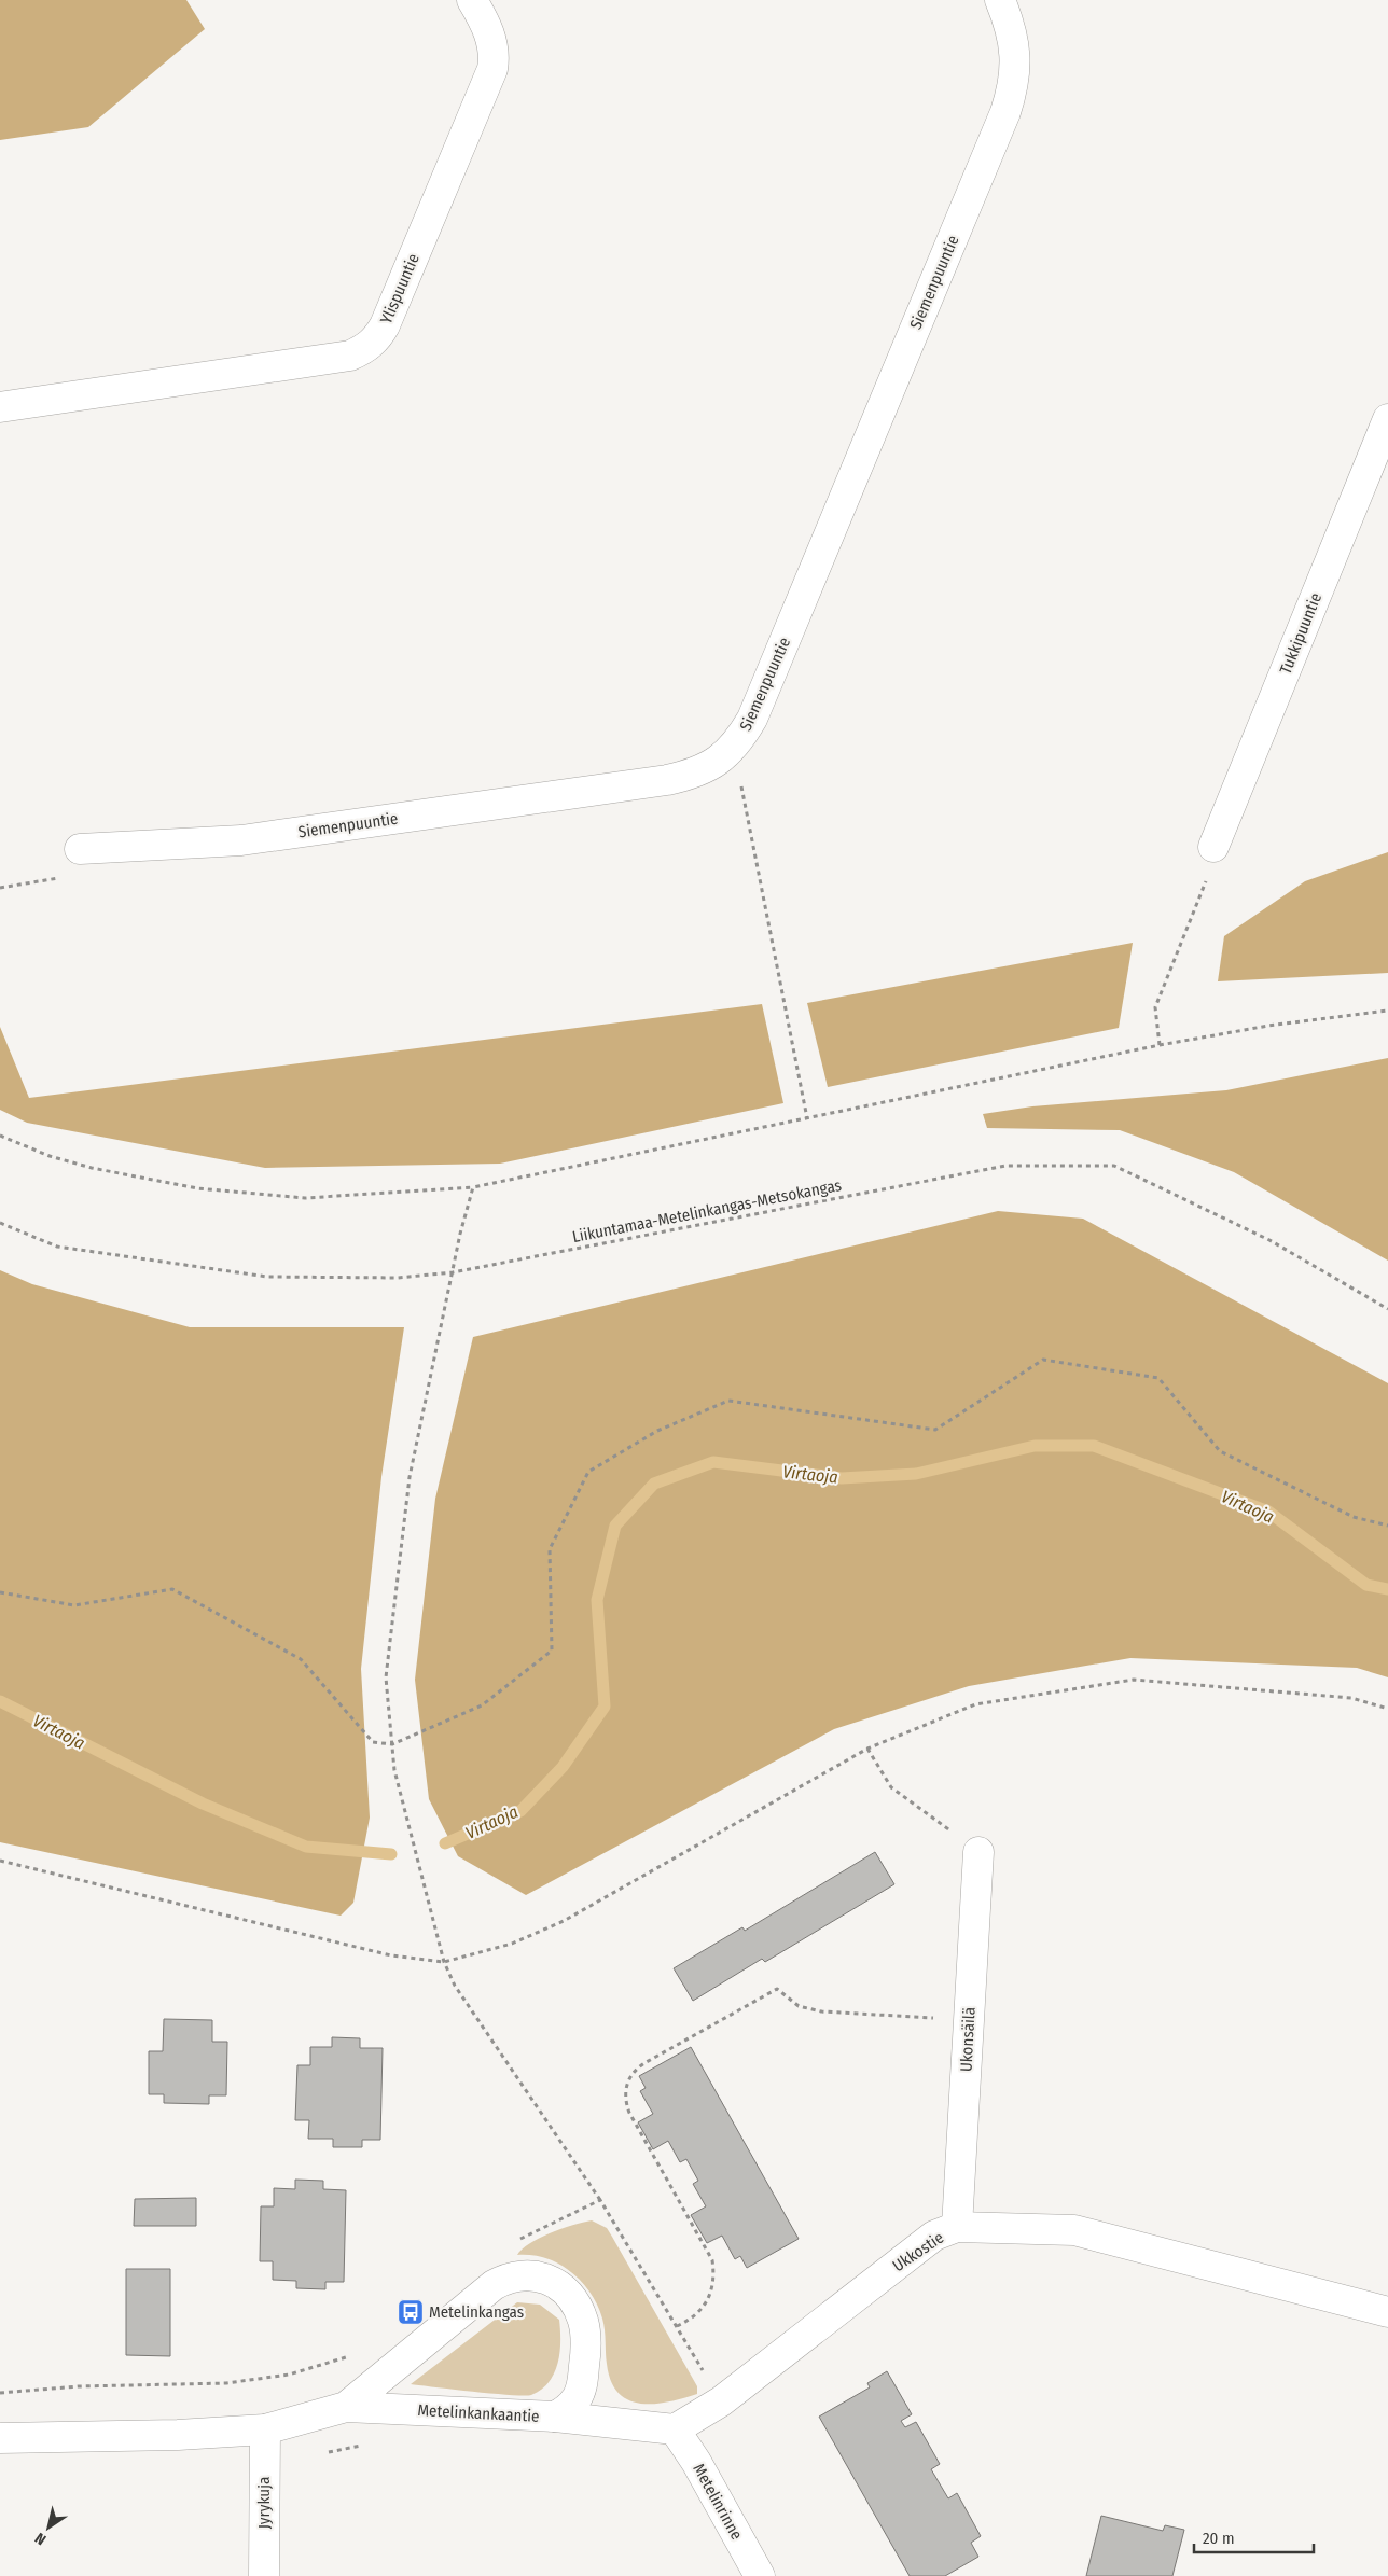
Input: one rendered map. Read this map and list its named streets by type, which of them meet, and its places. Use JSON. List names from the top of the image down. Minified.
{"streets":{"street":["Siemenpuuntie","Ylispuuntie","Tukkipuuntie","Ukonsäilä","Ukkostie","Metelinkankaantie","Metelinrinne","Jyrykuja"],"path":["Liikuntamaa-Metelinkangas-Metsokangas"]},"crossings":[["Ukonsäilä","Ukkostie"],["Ukkostie","Metelinrinne"],["Metelinkankaantie","Jyrykuja"]],"water":["Virtaoja"],"places":{"bus stop":["Metelinkangas"]},"scale_bar":"20 m","north":"bottom left"}
